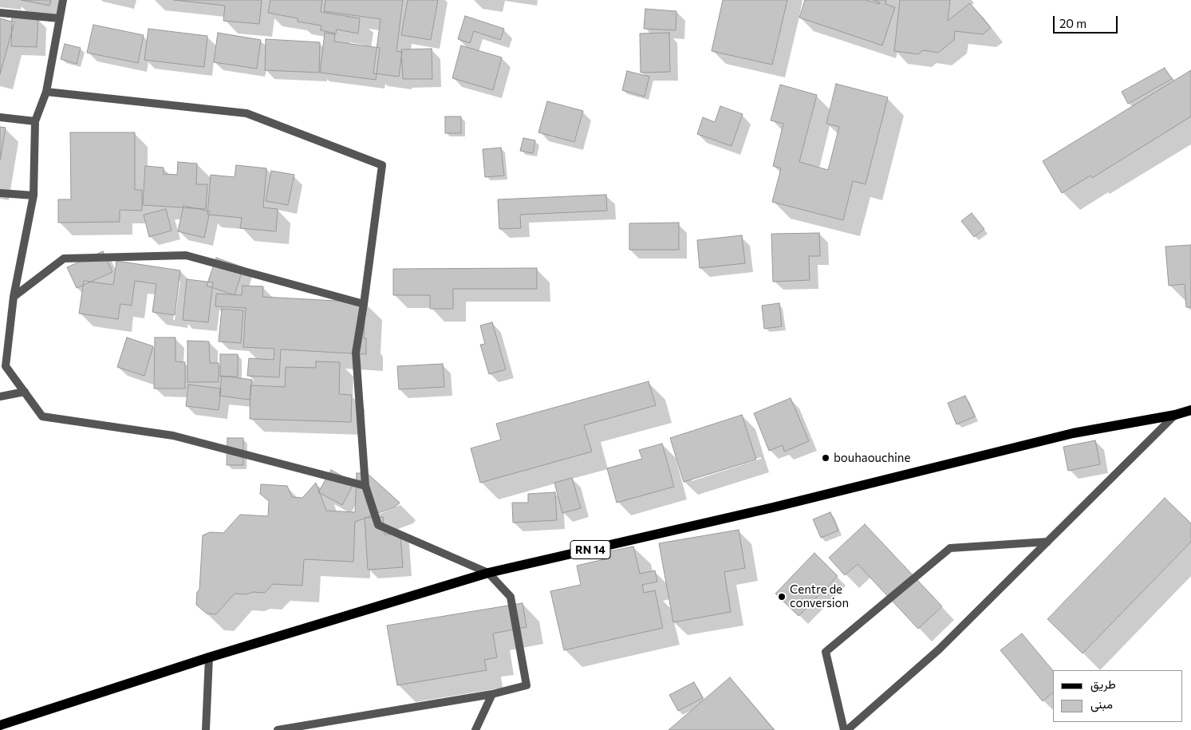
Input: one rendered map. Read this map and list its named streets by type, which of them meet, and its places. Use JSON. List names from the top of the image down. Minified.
{"streets":{"main road":["RN 14"]},"places":["bouhaouchine","Centre de conversion"],"legend":["طريق","مبنى"],"scale_bar":"20 m"}
